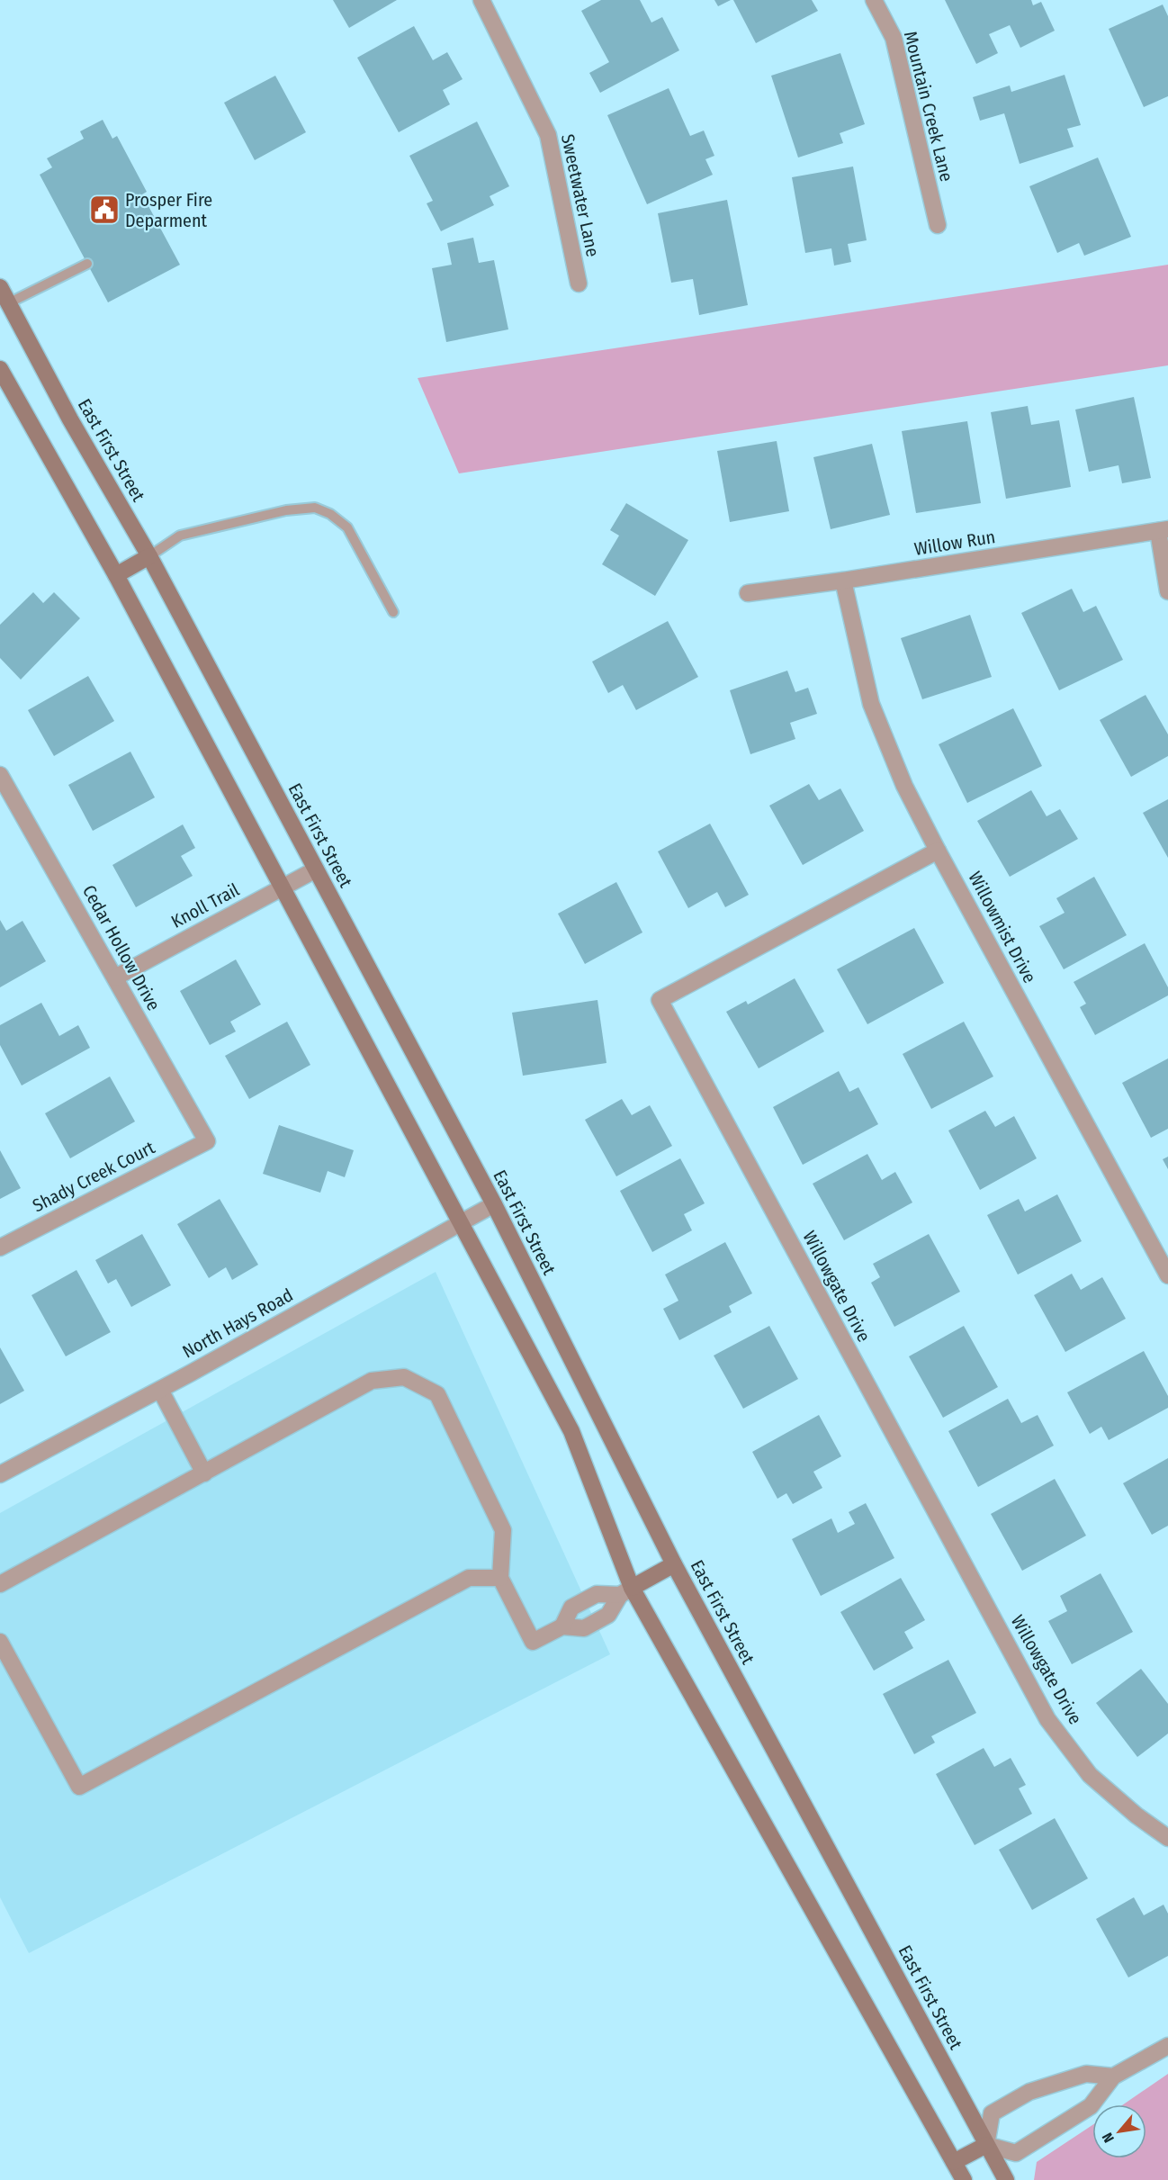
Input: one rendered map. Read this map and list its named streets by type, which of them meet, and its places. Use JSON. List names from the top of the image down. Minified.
{"streets":{"main road":["East First Street"],"street":["Mountain Creek Lane","Sweetwater Lane","Willow Run","Knoll Trail","Willowmist Drive","Cedar Hollow Drive","Shady Creek Court","Willowgate Drive","North Hays Road"]},"crossings":[["East First Street","Knoll Trail"],["East First Street","North Hays Road"],["Willow Run","Willowmist Drive"],["Knoll Trail","Cedar Hollow Drive"],["Willowmist Drive","Willowgate Drive"],["Cedar Hollow Drive","Shady Creek Court"]],"places":{"public building":["Prosper Fire Deparment"]},"north":"bottom left"}
